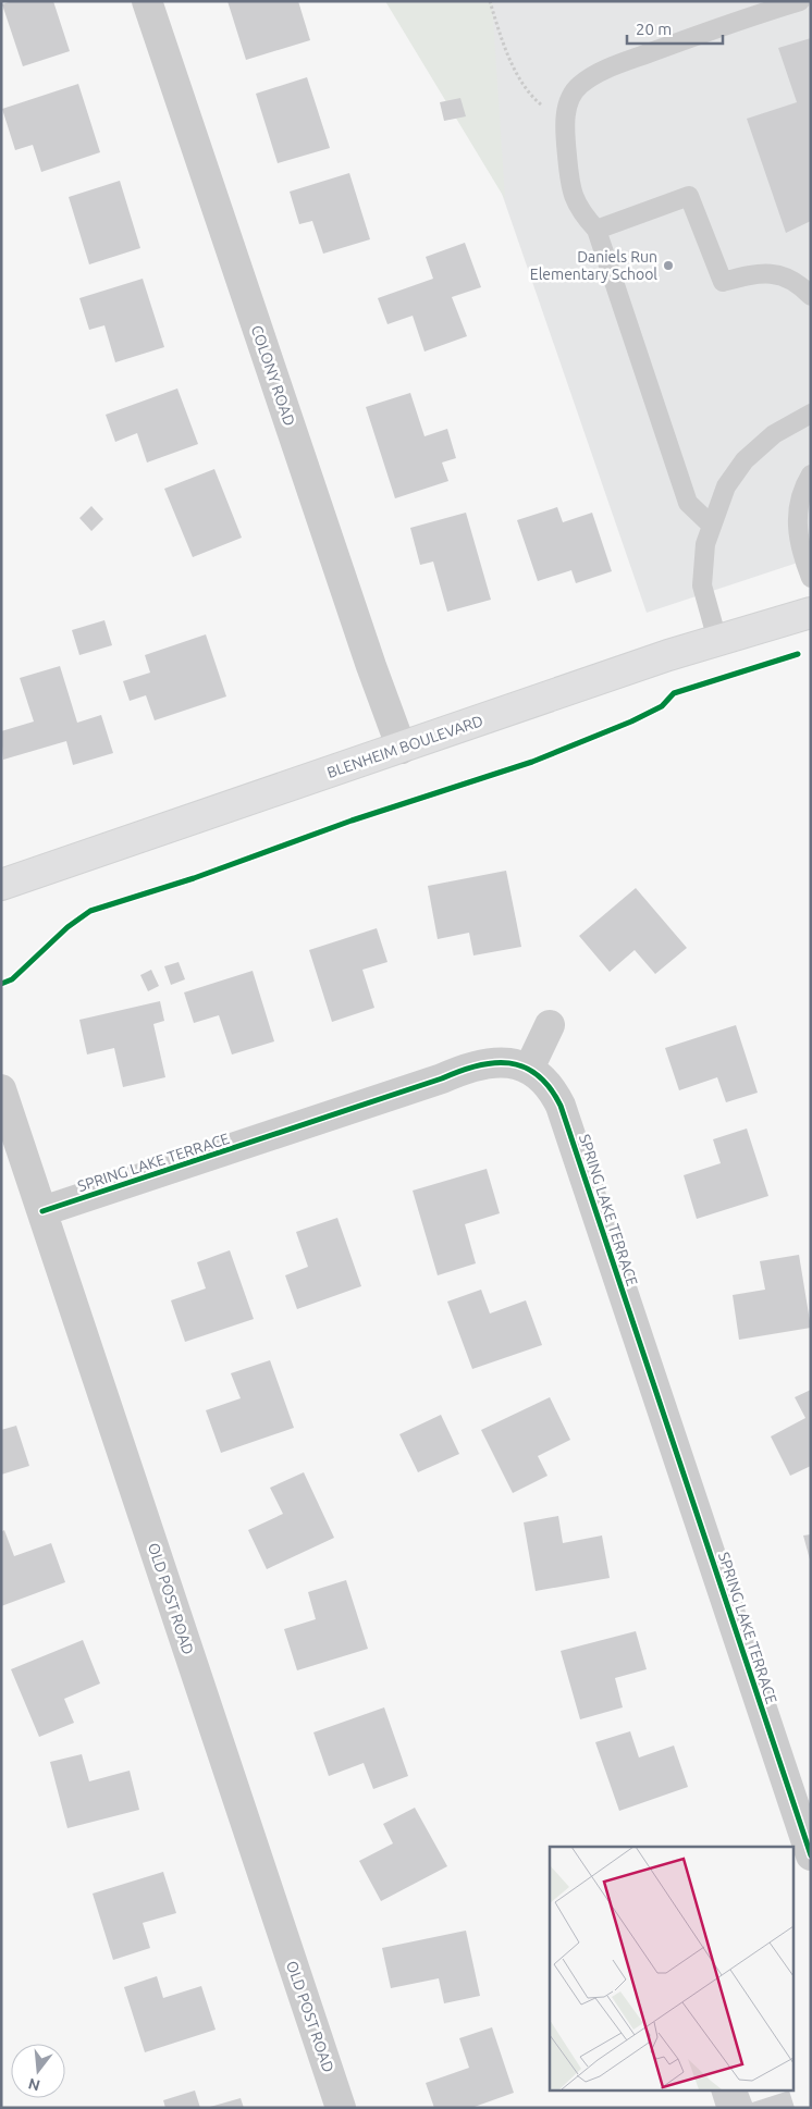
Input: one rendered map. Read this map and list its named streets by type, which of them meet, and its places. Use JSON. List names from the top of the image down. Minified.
{"streets":{"main road":["BLENHEIM BOULEVARD"],"street":["COLONY ROAD","SPRING LAKE TERRACE","OLD POST ROAD"]},"crossings":[["COLONY ROAD","BLENHEIM BOULEVARD"],["SPRING LAKE TERRACE","OLD POST ROAD"]],"places":["Daniels Run Elementary School"],"scale_bar":"20 m","north":"bottom"}
